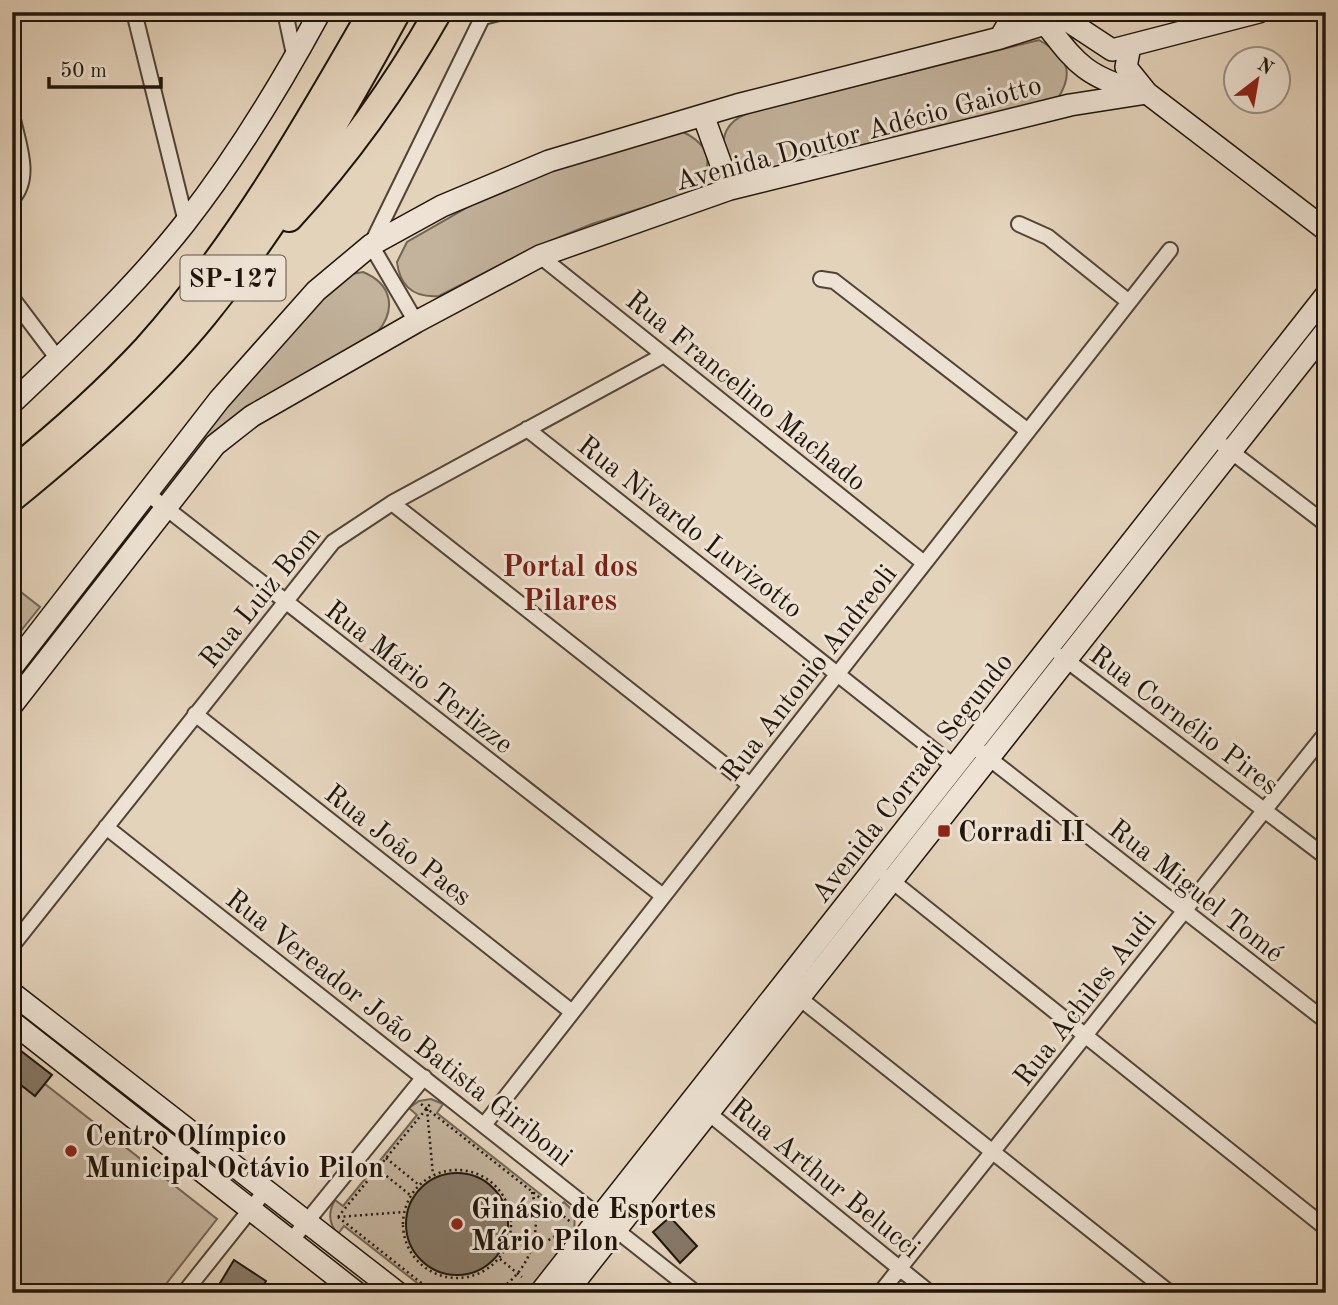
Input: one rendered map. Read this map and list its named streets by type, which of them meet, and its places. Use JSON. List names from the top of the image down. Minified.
{"streets":{"highway":["SP-127"],"street":["Avenida Doutor Adécio Gaiotto","Rua Francelino Machado","Rua Nivardo Luvizotto","Rua Luiz Bom","Rua Antonio Andreoli","Rua Mário Terlizze","Rua Cornélio Pires","Avenida Corradi Segundo","Rua João Paes","Rua Miguel Tomé","Rua Achiles Audi","Rua Vereador João Batista Giriboni","Rua Arthur Belucci"]},"crossings":[["Avenida Doutor Adécio Gaiotto","Rua Francelino Machado"],["Avenida Doutor Adécio Gaiotto","Rua Mário Terlizze"],["Rua Francelino Machado","Rua Luiz Bom"],["Rua Francelino Machado","Rua Antonio Andreoli"],["Rua Nivardo Luvizotto","Rua Luiz Bom"],["Rua Nivardo Luvizotto","Rua Antonio Andreoli"],["Rua Nivardo Luvizotto","Avenida Corradi Segundo"],["Rua Luiz Bom","Rua Mário Terlizze"],["Rua Luiz Bom","Rua João Paes"],["Rua Luiz Bom","Rua Vereador João Batista Giriboni"],["Rua Antonio Andreoli","Rua Mário Terlizze"],["Rua Antonio Andreoli","Rua João Paes"],["Rua Antonio Andreoli","Rua Vereador João Batista Giriboni"],["Rua Cornélio Pires","Avenida Corradi Segundo"],["Rua Cornélio Pires","Rua Achiles Audi"],["Avenida Corradi Segundo","Rua Miguel Tomé"],["Avenida Corradi Segundo","Rua Vereador João Batista Giriboni"],["Avenida Corradi Segundo","Rua Arthur Belucci"],["Rua Miguel Tomé","Rua Achiles Audi"],["Rua Achiles Audi","Rua Arthur Belucci"]],"districts":["Portal dos Pilares"],"places":{"transit":["Corradi II"],"other":["Centro Olímpico Municipal Octávio Pilon","Ginásio de Esportes Mário Pilon"]},"scale_bar":"50 m","north":"top right"}
